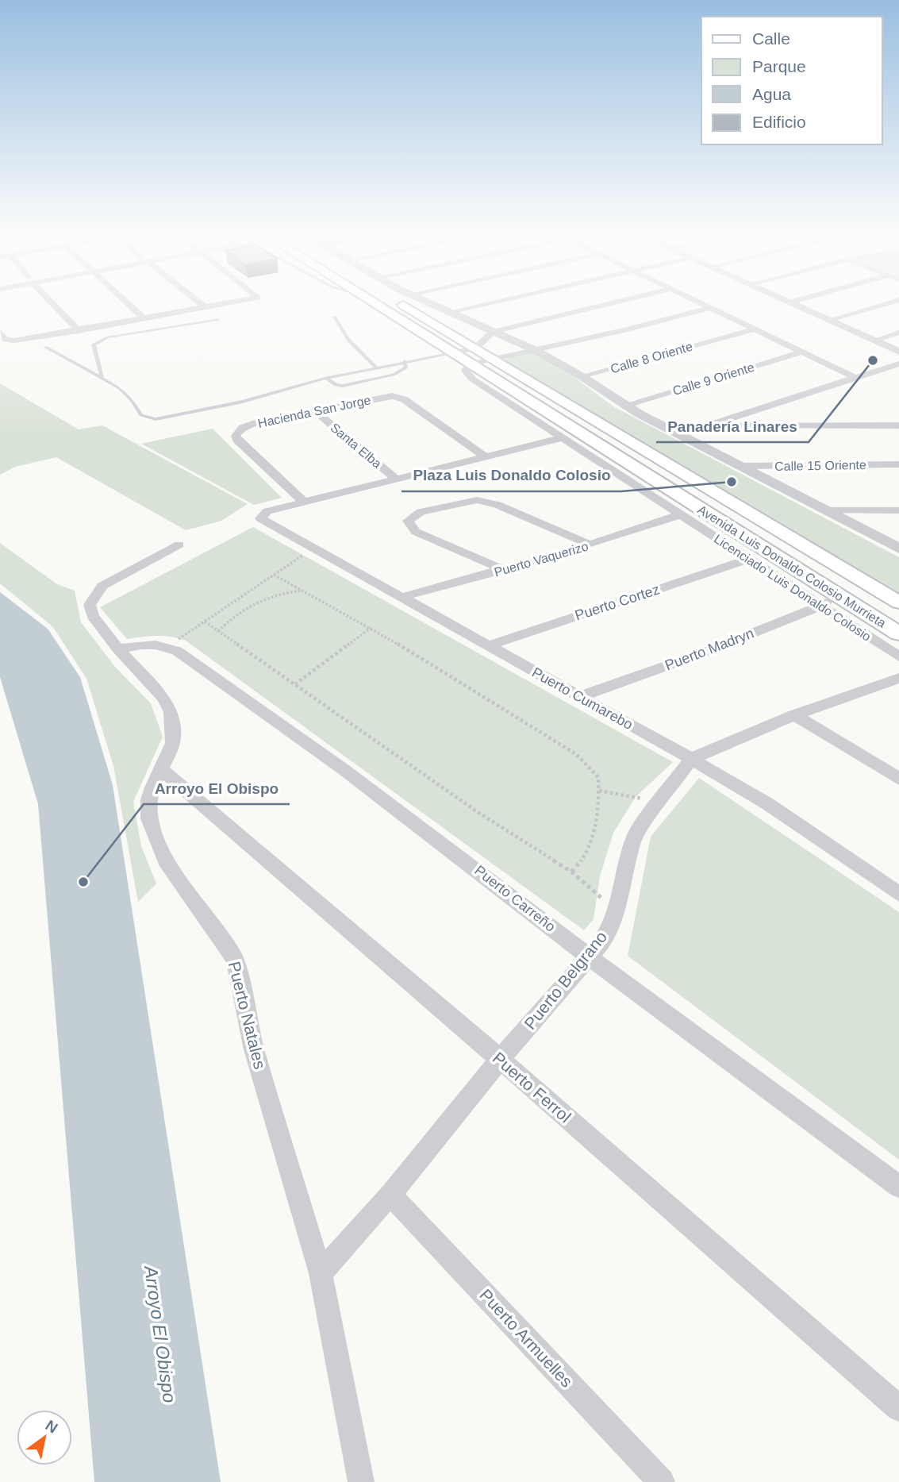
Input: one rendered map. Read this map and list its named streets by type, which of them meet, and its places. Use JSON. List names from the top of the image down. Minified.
{"streets":{"main road":["Avenida Luis Donaldo Colosio Murrieta"],"street":["Calle 8 Oriente","Calle 9 Oriente","Hacienda San Jorge","Santa Elba","Calle 15 Oriente","Puerto Vaquerizo","Licenciado Luis Donaldo Colosio","Puerto Cortez","Puerto Madryn","Puerto Cumarebo","Puerto Carreño","Puerto Belgrano","Puerto Natales","Puerto Ferrol","Puerto Armuelles"]},"crossings":[["Hacienda San Jorge","Santa Elba"],["Hacienda San Jorge","Puerto Cumarebo"],["Puerto Vaquerizo","Licenciado Luis Donaldo Colosio"],["Puerto Vaquerizo","Puerto Cumarebo"],["Avenida Luis Donaldo Colosio Murrieta","Licenciado Luis Donaldo Colosio"],["Avenida Luis Donaldo Colosio Murrieta","Puerto Madryn"],["Licenciado Luis Donaldo Colosio","Puerto Cortez"],["Licenciado Luis Donaldo Colosio","Puerto Madryn"],["Puerto Cortez","Puerto Cumarebo"],["Puerto Madryn","Puerto Cumarebo"],["Puerto Cumarebo","Puerto Belgrano"],["Puerto Carreño","Puerto Belgrano"],["Puerto Belgrano","Puerto Natales"],["Puerto Belgrano","Puerto Ferrol"],["Puerto Belgrano","Puerto Armuelles"],["Puerto Natales","Puerto Ferrol"]],"water":["Arroyo El Obispo"],"places":["Panadería Linares","Plaza Luis Donaldo Colosio","Arroyo El Obispo"],"legend":["Calle","Parque","Agua","Edificio"],"north":"top right"}
